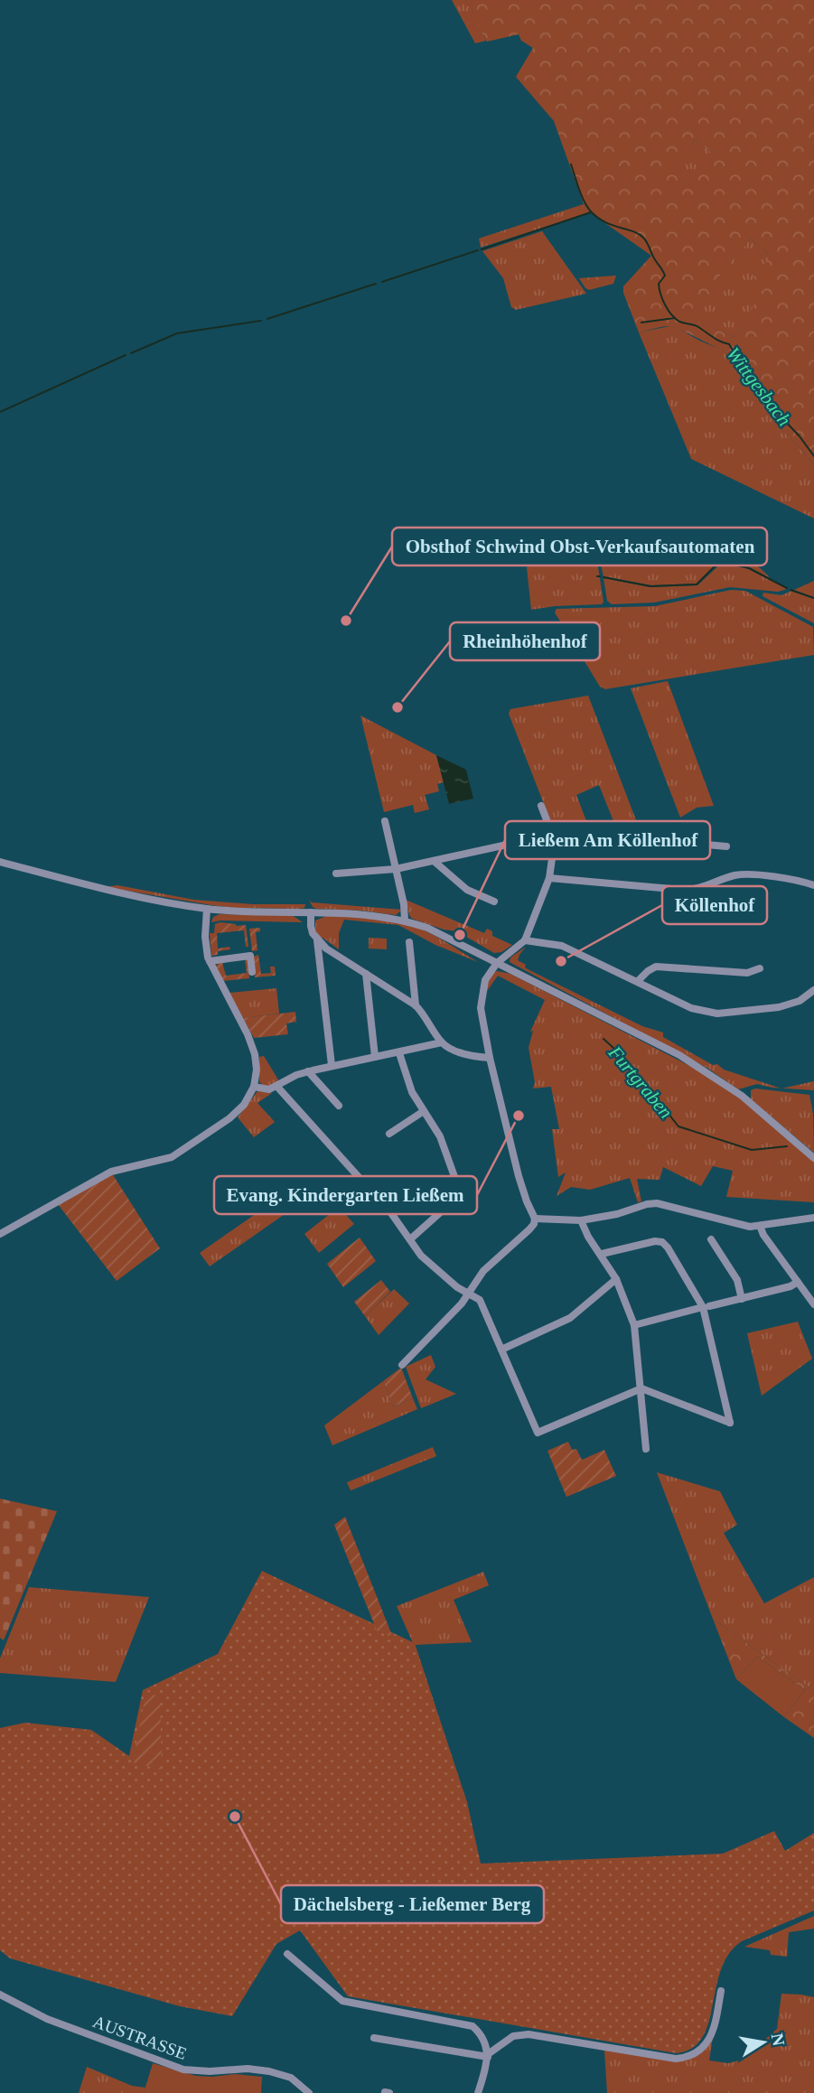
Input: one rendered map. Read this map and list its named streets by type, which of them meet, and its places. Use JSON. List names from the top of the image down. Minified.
{"streets":{"street":["AUSTRASSE"]},"water":["Wittgesbach","Furtgraben"],"places":["Obsthof Schwind Obst-Verkaufsautomaten","Rheinhöhenhof","Ließem Am Köllenhof","Köllenhof","Evang. Kindergarten Ließem","Dächelsberg - Ließemer Berg"],"north":"right"}
